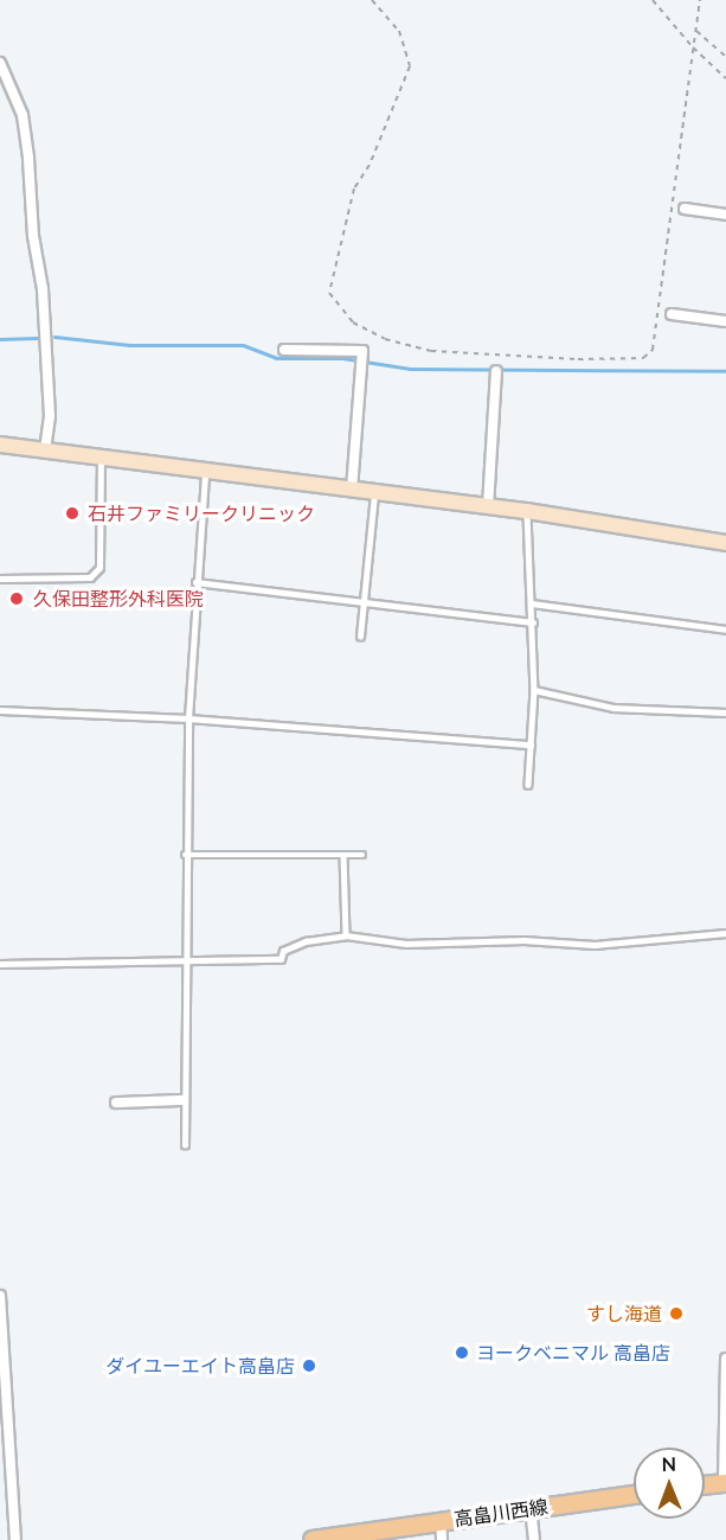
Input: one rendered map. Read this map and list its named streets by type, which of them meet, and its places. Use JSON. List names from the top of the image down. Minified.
{"streets":{"main road":["高畠川西線"]},"places":["石井ファミリークリニック","久保田整形外科医院","すし海道","ヨークベニマル 高畠店","ダイユーエイト高畠店"],"north":"top"}
